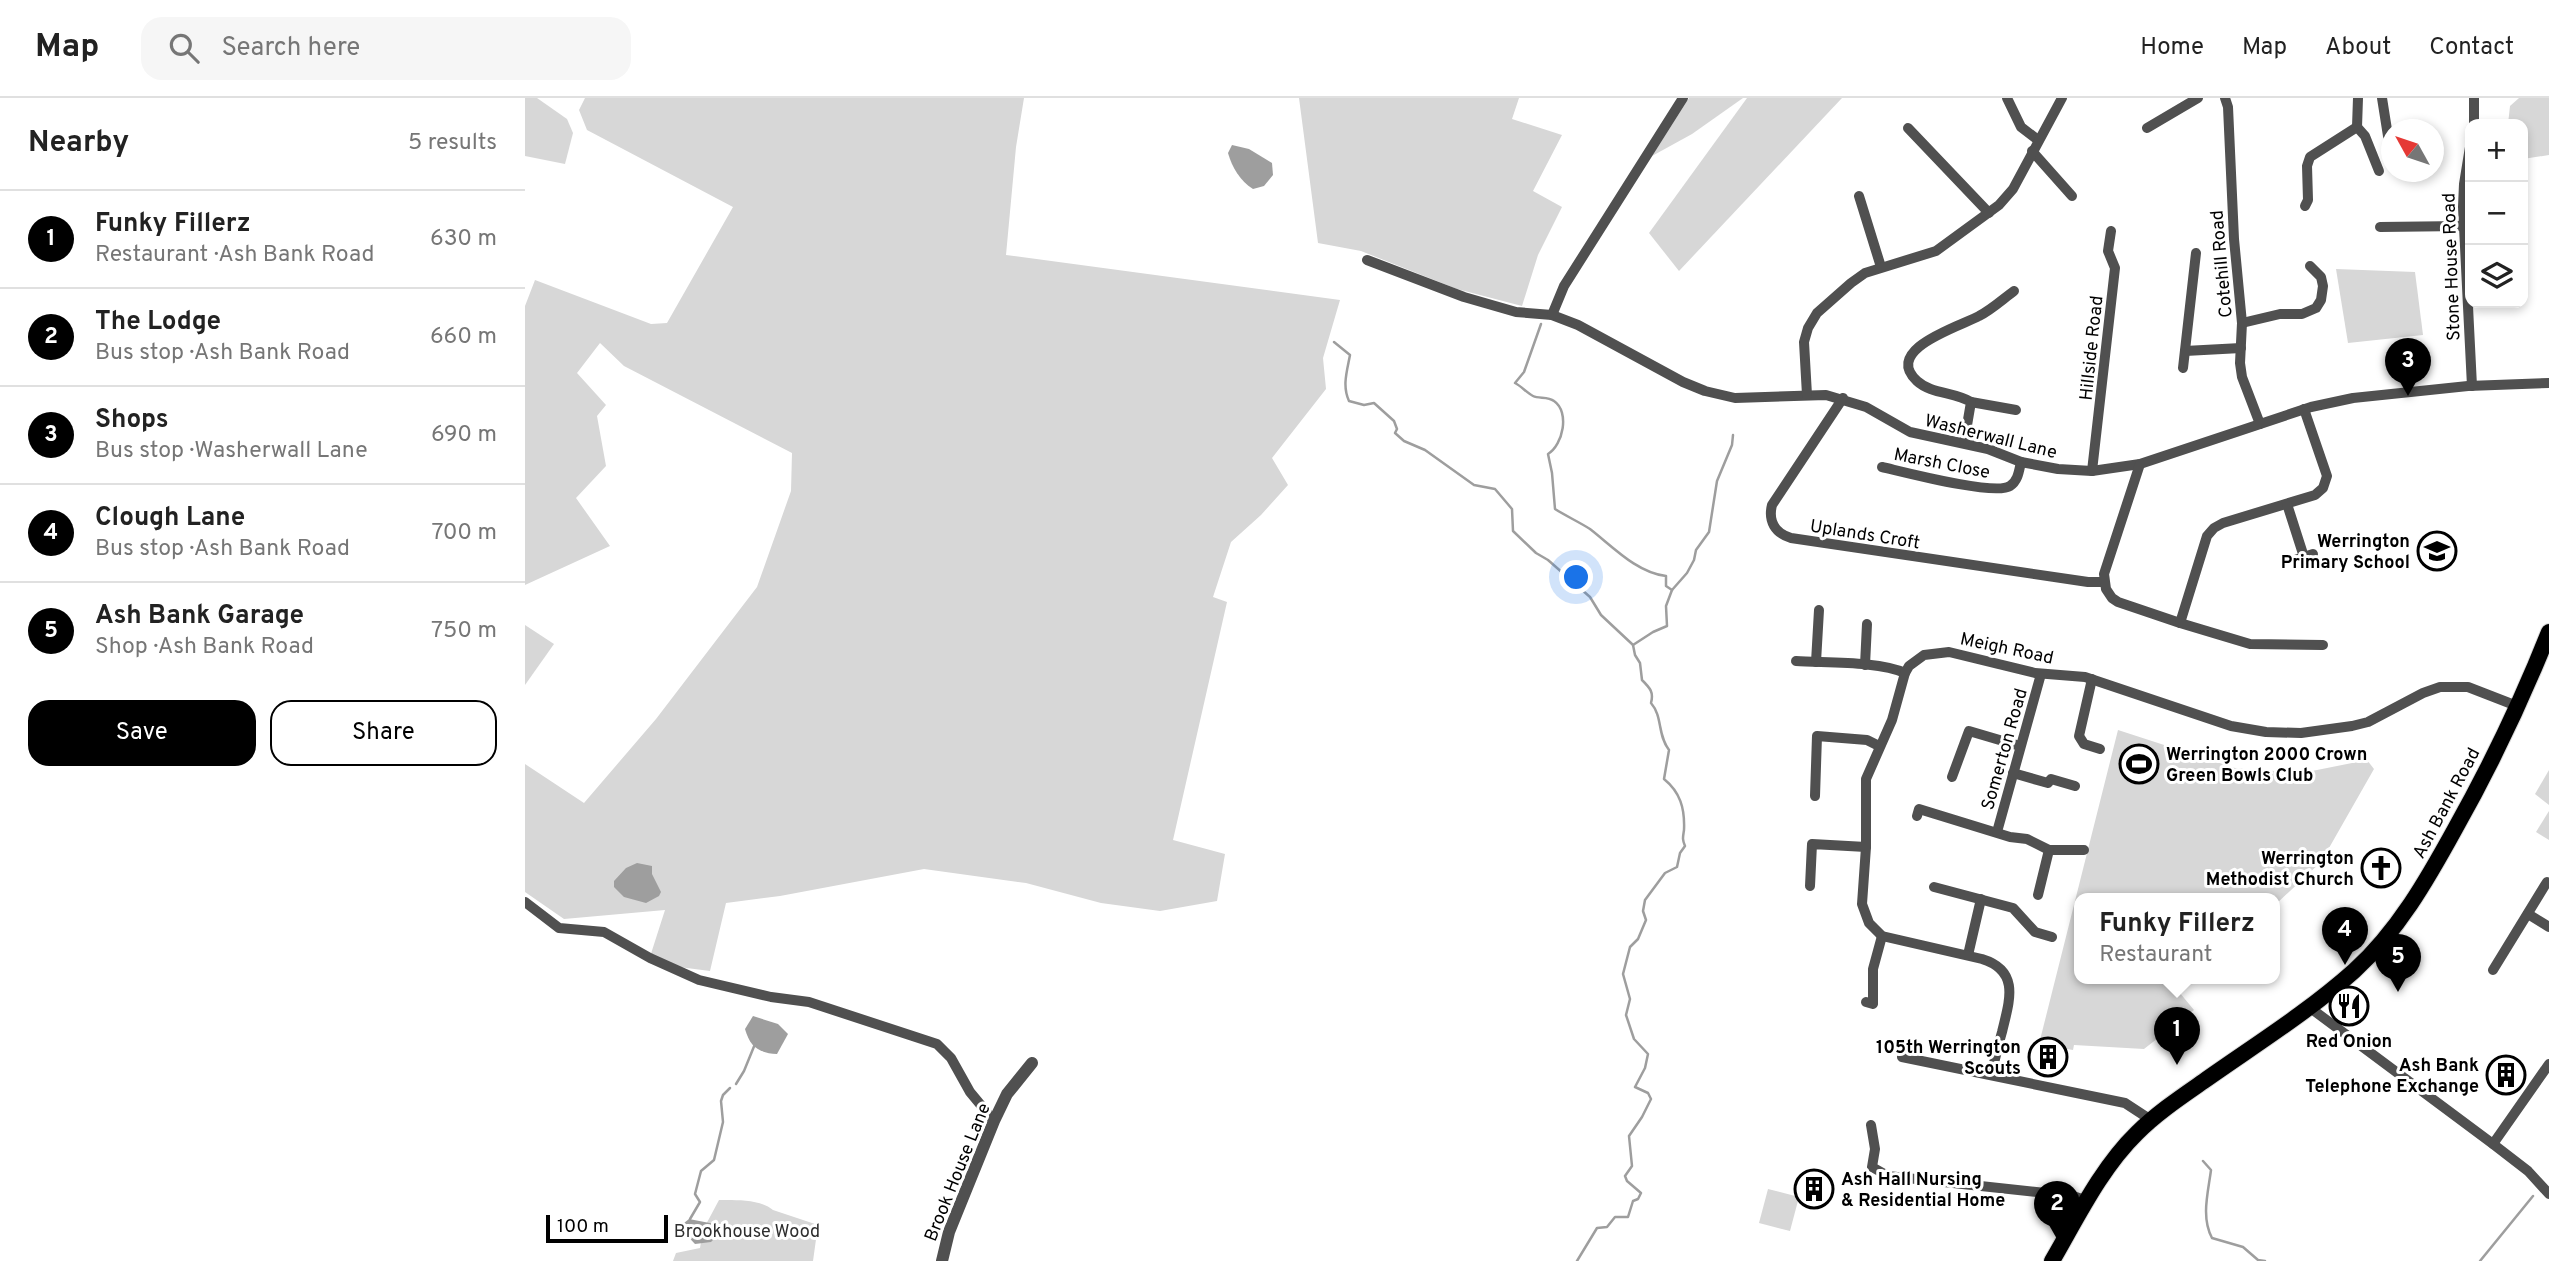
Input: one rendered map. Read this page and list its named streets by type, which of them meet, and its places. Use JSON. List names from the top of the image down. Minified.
{"streets":{"highway":["Ash Bank Road"],"street":["Cotehill Road","Stone House Road","Hillside Road","Washerwall Lane","Marsh Close","Uplands Croft","Meigh Road","Somerton Road","Brook House Lane"]},"crossings":[["Cotehill Road","Washerwall Lane"],["Stone House Road","Washerwall Lane"],["Hillside Road","Washerwall Lane"],["Washerwall Lane","Marsh Close"],["Washerwall Lane","Uplands Croft"],["Meigh Road","Somerton Road"],["Meigh Road","Ash Bank Road"]],"parks":["Brookhouse Wood"],"places":{"school or university":["Werrington Primary School"],"sports":["Werrington 2000 Crown Green Bowls Club"],"church":["Werrington Methodist Church"],"restaurant":["Red Onion"],"building":["105th Werrington Scouts","Ash Bank Telephone Exchange","Ash Hall Nursing & Residential Home"]},"scale_bar":"100 m","north":"top left","page":{"header":"Map","search":"Search here","nav":["Home","Map","About","Contact"],"heading":["Nearby","5 results"],"map_buttons":["+","−"],"list":[{"mark":"1","name":"Funky Fillerz","note":"Restaurant · Ash Bank Road","value":"630 m"},{"mark":"2","name":"The Lodge","note":"Bus stop · Ash Bank Road","value":"660 m"},{"mark":"3","name":"Shops","note":"Bus stop · Washerwall Lane","value":"690 m"},{"mark":"4","name":"Clough Lane","note":"Bus stop · Ash Bank Road","value":"700 m"},{"mark":"5","name":"Ash Bank Garage","note":"Shop · Ash Bank Road","value":"750 m"}],"pins":["3","4","5","1","2"],"buttons":["Save","Share"],"popup":["Funky Fillerz","Restaurant"],"scale":"100 m"}}
